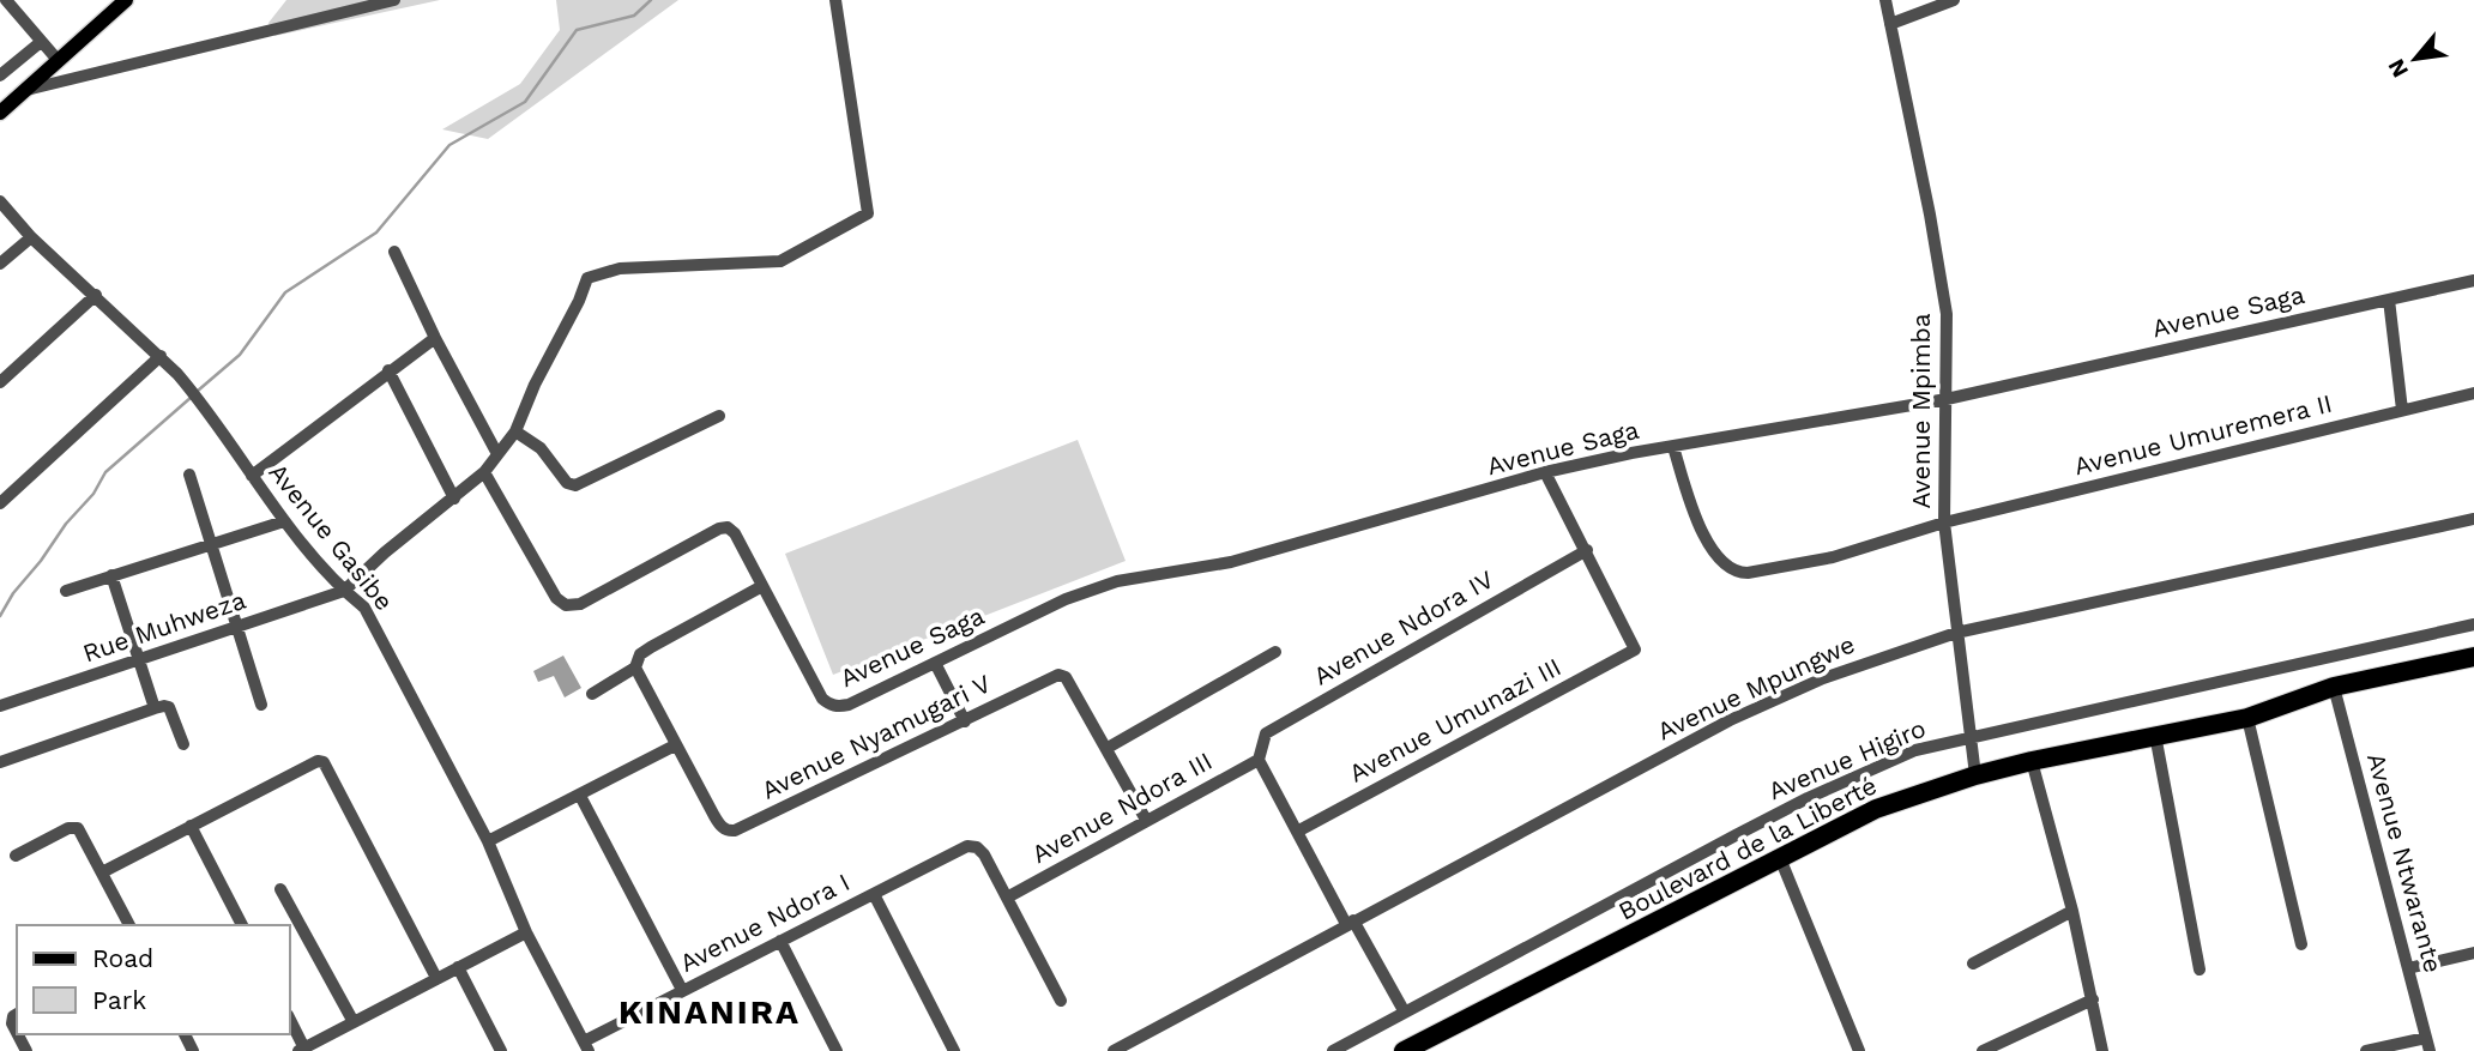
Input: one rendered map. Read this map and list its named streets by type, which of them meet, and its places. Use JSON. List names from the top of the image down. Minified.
{"streets":{"highway":["Boulevard de la Liberté"],"street":["Avenue Saga","Avenue Mpimba","Avenue Umuremera II","Avenue Gasibe","Rue Muhweza","Avenue Ndora IV","Avenue Mpungwe","Avenue Umunazi III","Avenue Nyamugari V","Avenue Higiro","Avenue Ndora III","Avenue Ntwarante","Avenue Ndora I"]},"crossings":[["Avenue Saga","Avenue Mpimba"],["Avenue Saga","Avenue Umuremera II"],["Avenue Mpimba","Avenue Umuremera II"],["Avenue Mpimba","Avenue Mpungwe"],["Avenue Mpimba","Avenue Higiro"],["Avenue Mpimba","Boulevard de la Liberté"],["Avenue Gasibe","Rue Muhweza"],["Avenue Gasibe","Avenue Ndora I"],["Avenue Ndora IV","Avenue Umunazi III"],["Avenue Ndora IV","Avenue Ndora III"],["Avenue Nyamugari V","Avenue Ndora III"],["Avenue Ndora III","Avenue Ndora I"],["Boulevard de la Liberté","Avenue Ntwarante"]],"districts":["KINANIRA"],"legend":["Road","Park"],"north":"bottom left"}
